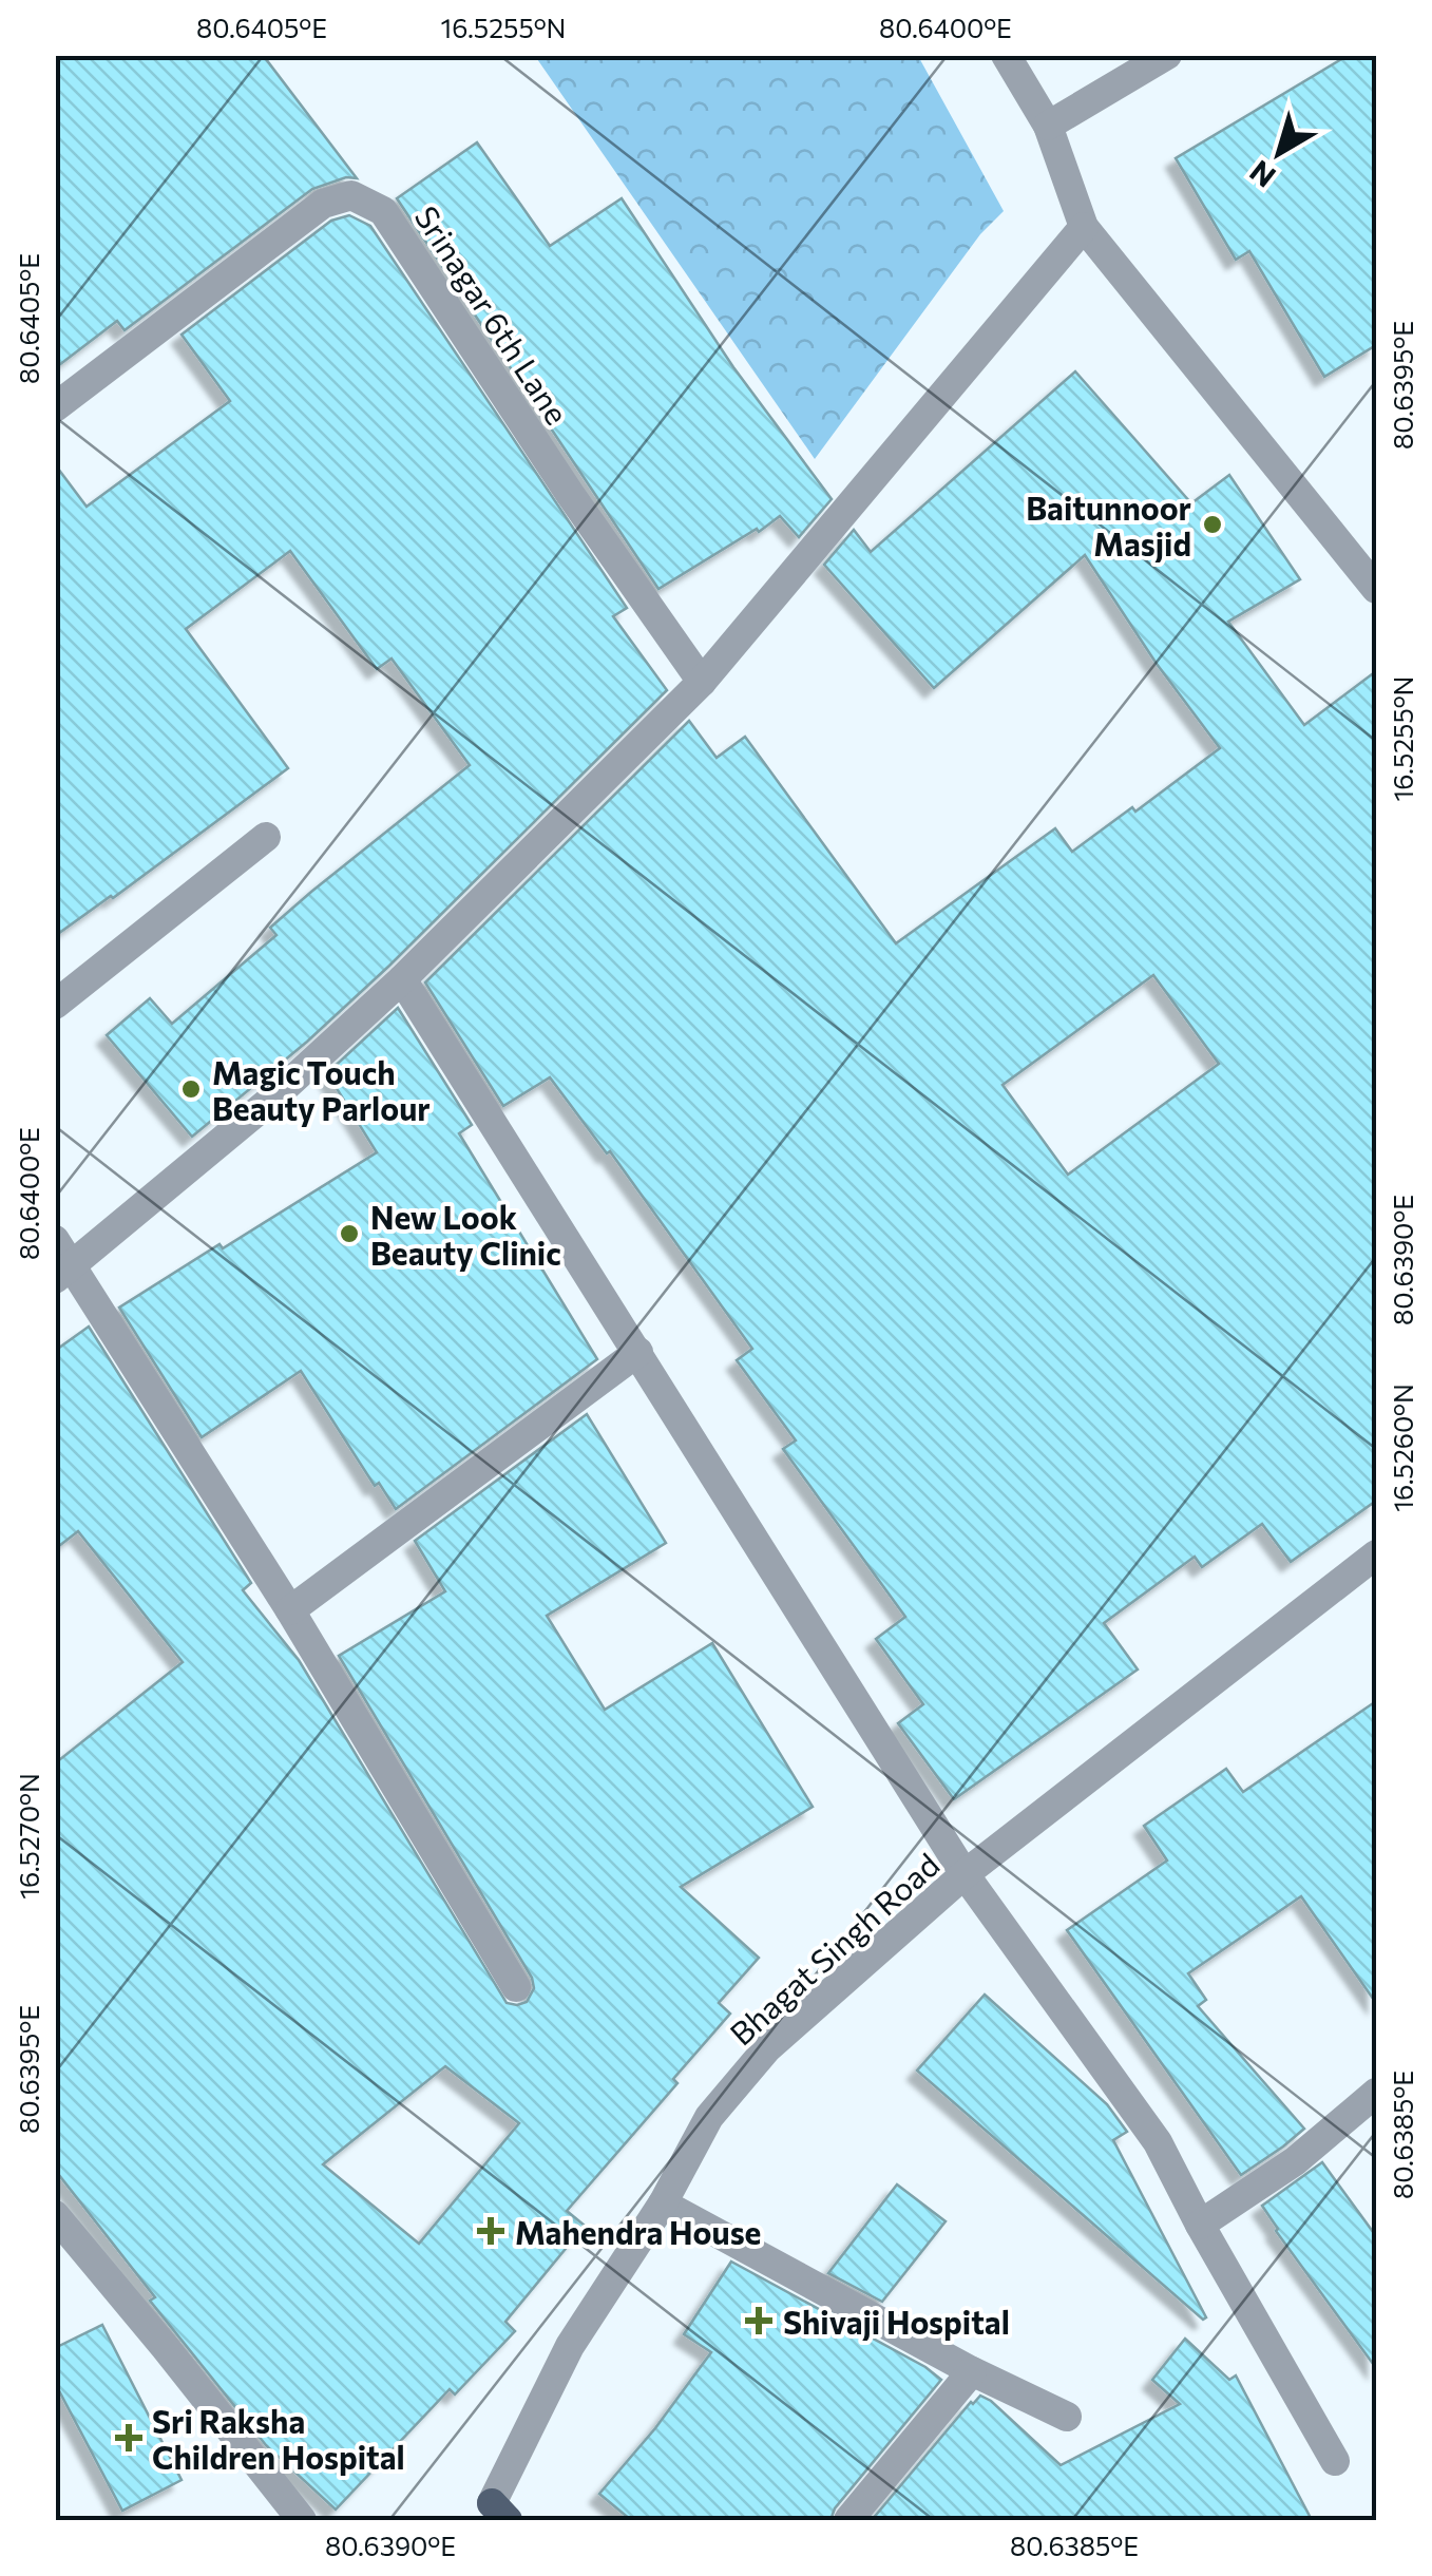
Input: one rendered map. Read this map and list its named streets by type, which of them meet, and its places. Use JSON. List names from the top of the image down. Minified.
{"streets":{"street":["Srinagar 6th Lane","Bhagat Singh Road"]},"places":{"other":["Baitunnoor Masjid","Magic Touch Beauty Parlour","New Look Beauty Clinic"],"health":["Mahendra House","Shivaji Hospital","Sri Raksha Children Hospital"]},"north":"bottom left","coordinates":["80.6405°E","16.5255°N","80.6400°E","80.6395°E","80.6390°E","16.5260°N","16.5270°N","80.6385°E"]}
